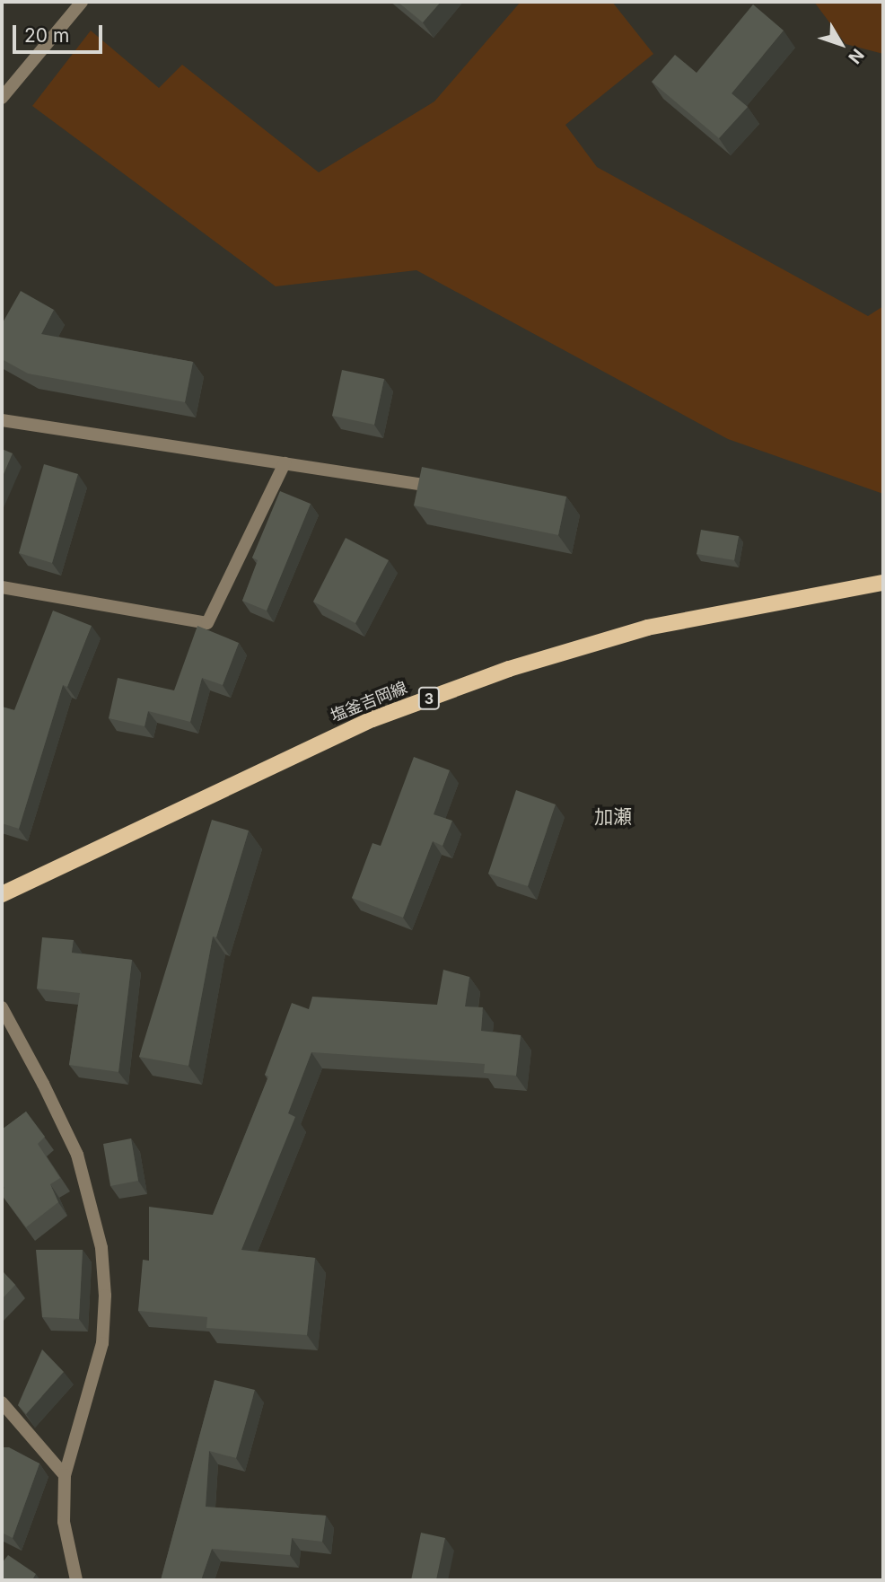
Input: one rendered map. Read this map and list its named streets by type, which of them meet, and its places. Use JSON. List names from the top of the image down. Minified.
{"streets":{"main road":["3","塩釜吉岡線"]},"districts":["加瀬"],"scale_bar":"20 m","north":"bottom right"}
